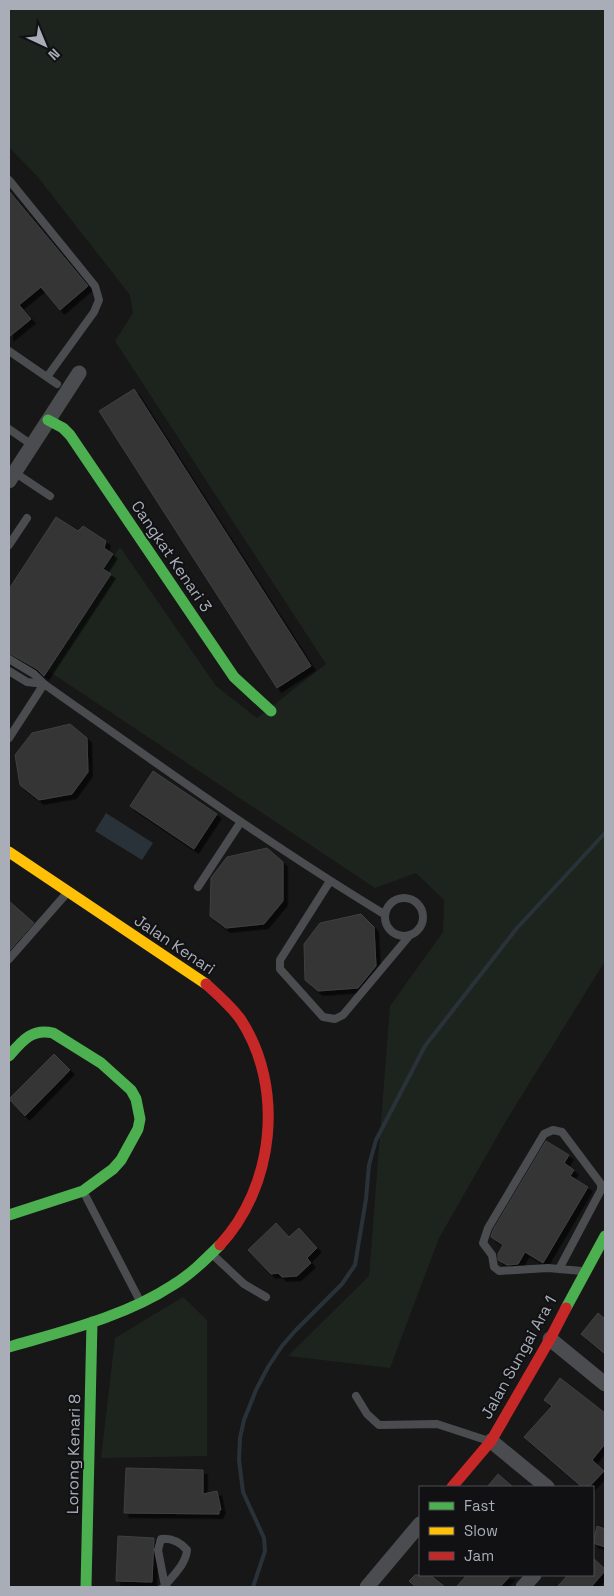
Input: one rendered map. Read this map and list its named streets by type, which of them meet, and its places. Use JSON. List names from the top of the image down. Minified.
{"streets":{"street":["Cangkat Kenari 3","Jalan Kenari","Jalan Sungai Ara 1","Lorong Kenari 8"]},"crossings":[["Jalan Kenari","Lorong Kenari 8"]],"legend":["Fast","Slow","Jam"],"north":"bottom right"}
